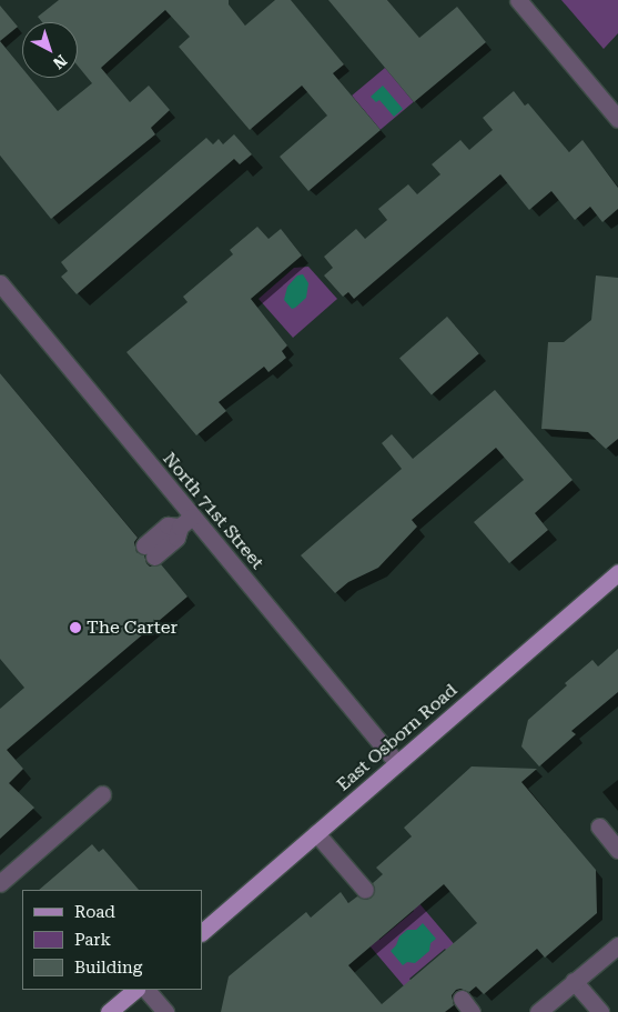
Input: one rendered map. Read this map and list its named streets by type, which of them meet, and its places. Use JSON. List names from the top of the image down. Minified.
{"streets":{"main road":["East Osborn Road"],"street":["North 71st Street"]},"crossings":[["North 71st Street","East Osborn Road"]],"places":["The Carter"],"legend":["Road","Park","Building"],"north":"bottom right"}
